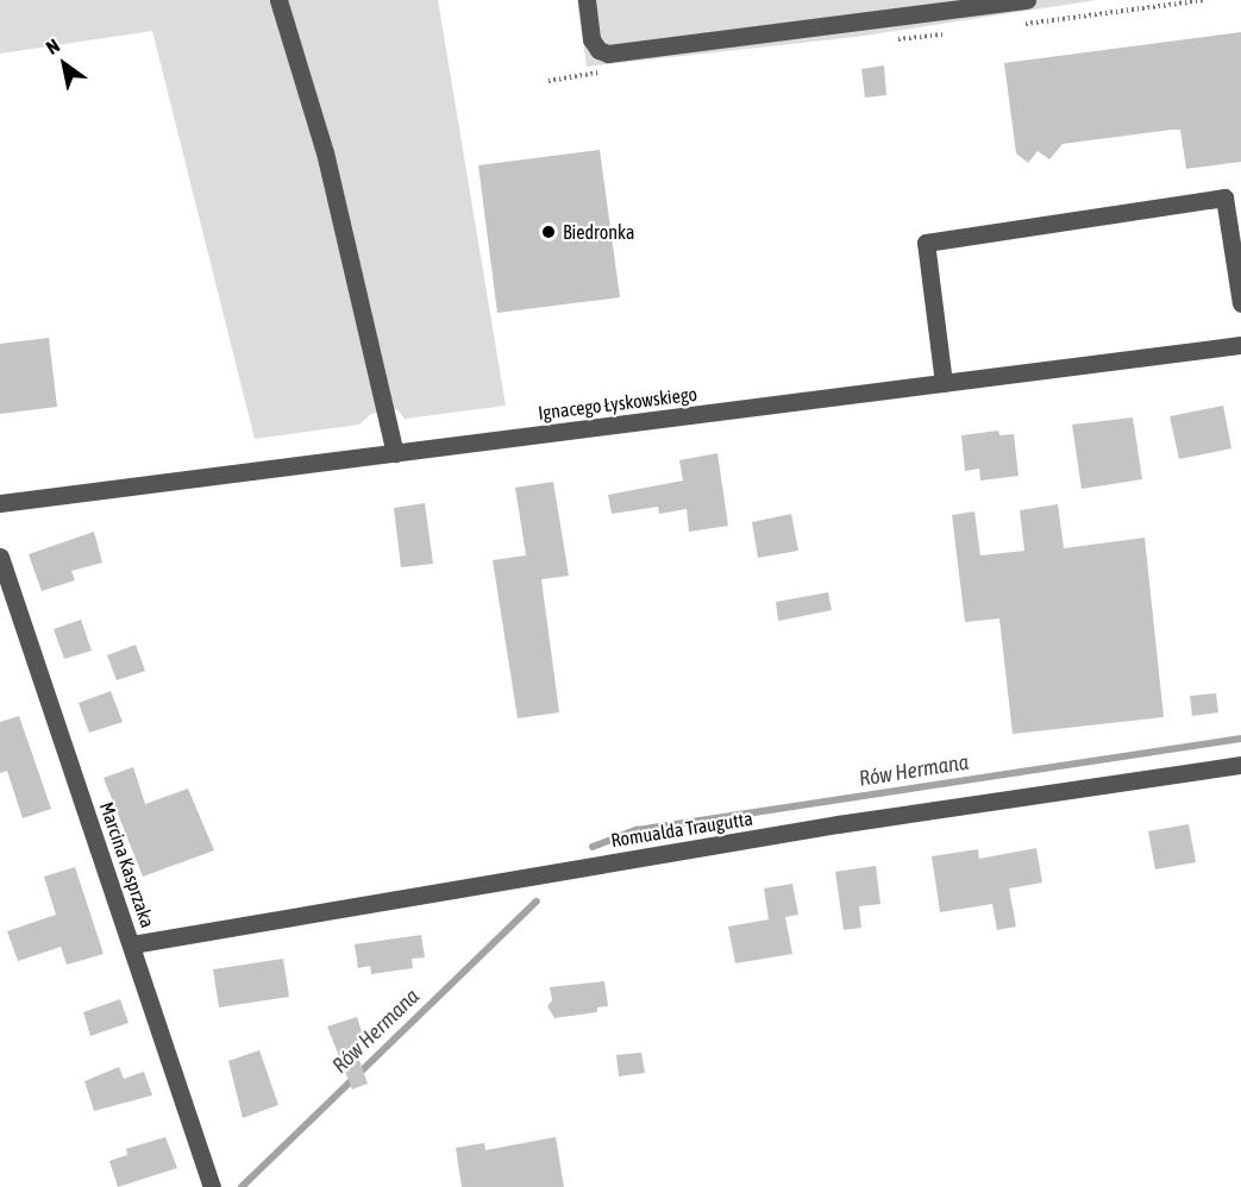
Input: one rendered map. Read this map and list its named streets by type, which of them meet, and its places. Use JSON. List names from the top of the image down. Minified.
{"streets":{"street":["Ignacego Łyskowskiego","Romualda Traugutta","Marcina Kasprzaka"]},"crossings":[["Romualda Traugutta","Marcina Kasprzaka"]],"water":["Rów Hermana"],"places":["Biedronka"],"north":"top left"}
